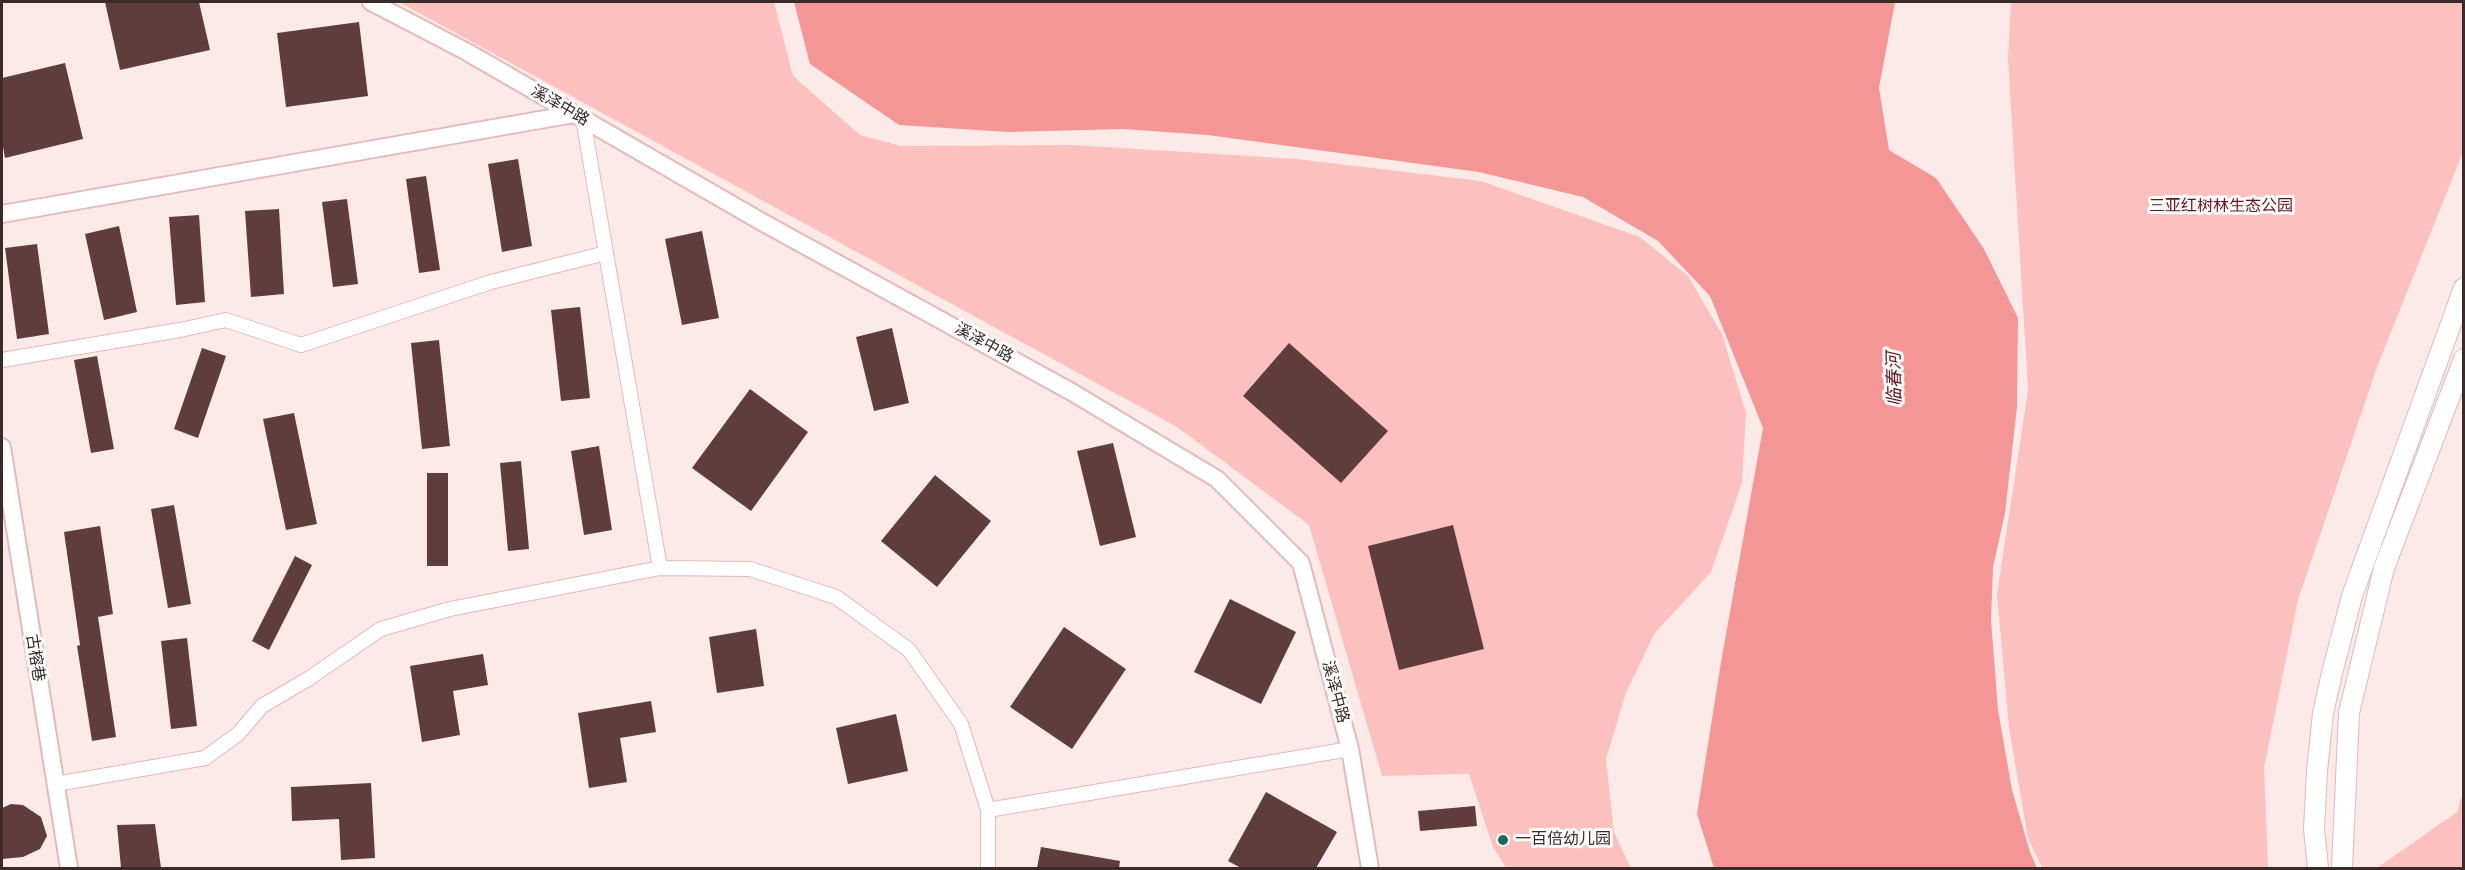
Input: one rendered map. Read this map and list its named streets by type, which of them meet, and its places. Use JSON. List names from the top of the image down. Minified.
{"streets":{"street":["溪泽中路","古榕巷"]},"water":["临春河"],"parks":["三亚红树林生态公园"],"places":["一百倍幼儿园"]}
